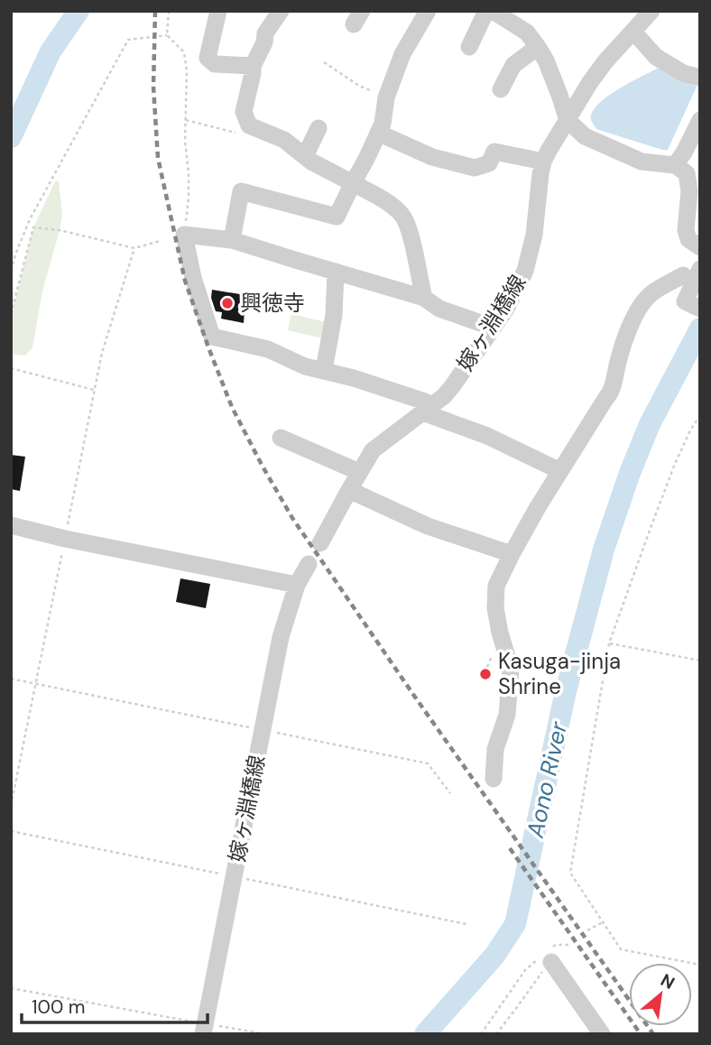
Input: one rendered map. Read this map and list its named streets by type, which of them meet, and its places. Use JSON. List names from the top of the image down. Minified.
{"streets":{"street":["嫁ヶ淵橋線"]},"water":["Aono River"],"places":["興徳寺","Kasuga-jinja Shrine"],"scale_bar":"100 m","north":"top right"}
